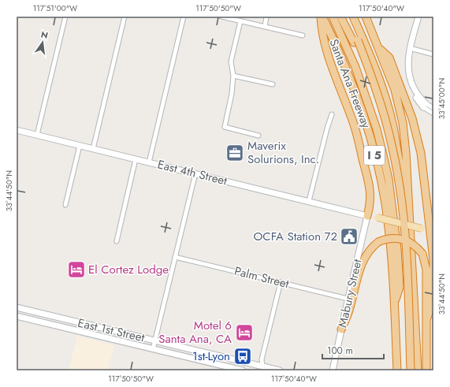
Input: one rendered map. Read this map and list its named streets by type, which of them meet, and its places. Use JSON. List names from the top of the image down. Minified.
{"streets":{"highway":["Santa Ana Freeway","I 5"],"main road":["East 4th Street","Mabury Street","East 1st Street"],"street":["Palm Street"]},"crossings":[["East 4th Street","Mabury Street"],["Palm Street","Mabury Street"]],"places":{"office":["Maverix Solurions, Inc."],"public building":["OCFA Station 72"],"hotel":["El Cortez Lodge","Motel 6 Santa Ana, CA"],"bus stop":["1st-Lyon"]},"scale_bar":"100 m","north":"top","coordinates":["117°51'00\"W","117°50'50\"W","117°50'40\"W","33°45'00\"N","33°44'50\"N"]}
